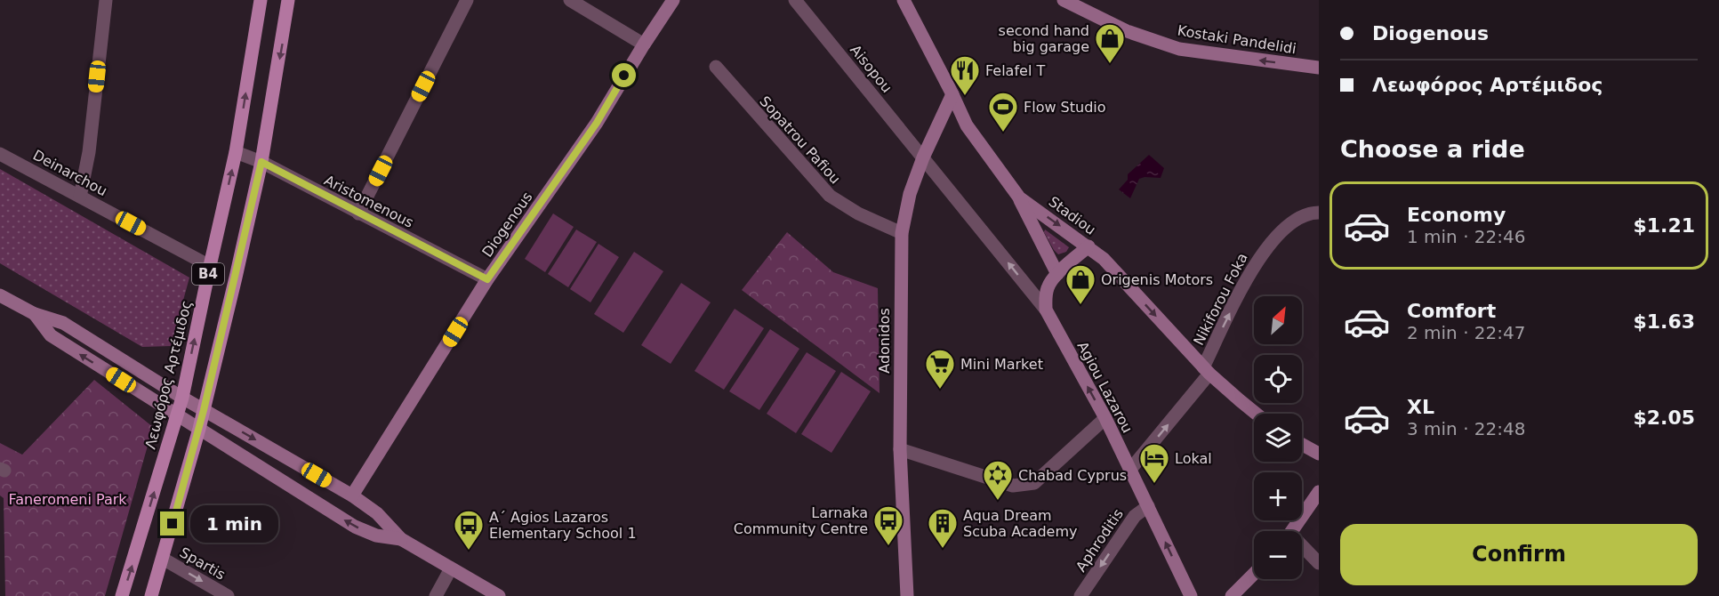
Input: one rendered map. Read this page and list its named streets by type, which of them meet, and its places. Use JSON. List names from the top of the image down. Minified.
{"streets":{"main road":["B4","Λεωφόρος Αρτέμιδος"],"street":["Kostaki Pandelidi","Aisopou","Sopatrou Pafiou","Deinarchou","Aristomenous","Stadiou","Diogenous","Nikiforou Foka","Adonidos","Agiou Lazarou","Aphroditis","Spartis"]},"crossings":[["Aisopou","Adonidos"],["Aisopou","Agiou Lazarou"],["Sopatrou Pafiou","Adonidos"],["Deinarchou","Λεωφόρος Αρτέμιδος"],["Aristomenous","Diogenous"],["Aristomenous","B4"],["Aristomenous","Λεωφόρος Αρτέμιδος"],["Stadiou","Nikiforou Foka"],["Stadiou","Adonidos"],["B4","Spartis"],["Nikiforou Foka","Agiou Lazarou"],["Adonidos","Agiou Lazarou"],["Agiou Lazarou","Aphroditis"]],"one_way":["Kostaki Pandelidi","Nikiforou Foka","Agiou Lazarou","Aphroditis","Spartis"],"parks":["Faneromeni Park"],"places":{"shop":["second hand big garage","Origenis Motors"],"restaurant":["Felafel T"],"sports":["Flow Studio"],"supermarket":["Mini Market"],"hotel":["Lokal"],"synagogue":["Chabad Cyprus"],"bus stop":["Larnaka Community Centre","A´ Agios Lazaros Elementary School 1"],"building":["Aqua Dream Scuba Academy"]},"north":"top right","page":{"banner":["Diogenous","Λεωφόρος Αρτέμιδος"],"heading":"Choose a ride","list":[{"name":"Economy","note":"1 min · 22:46","value":"$1.21"},{"name":"Comfort","note":"2 min · 22:47","value":"$1.63"},{"name":"XL","note":"3 min · 22:48","value":"$2.05"}],"map_buttons":["+","−"],"bubble":"1 min","buttons":"Confirm"}}
